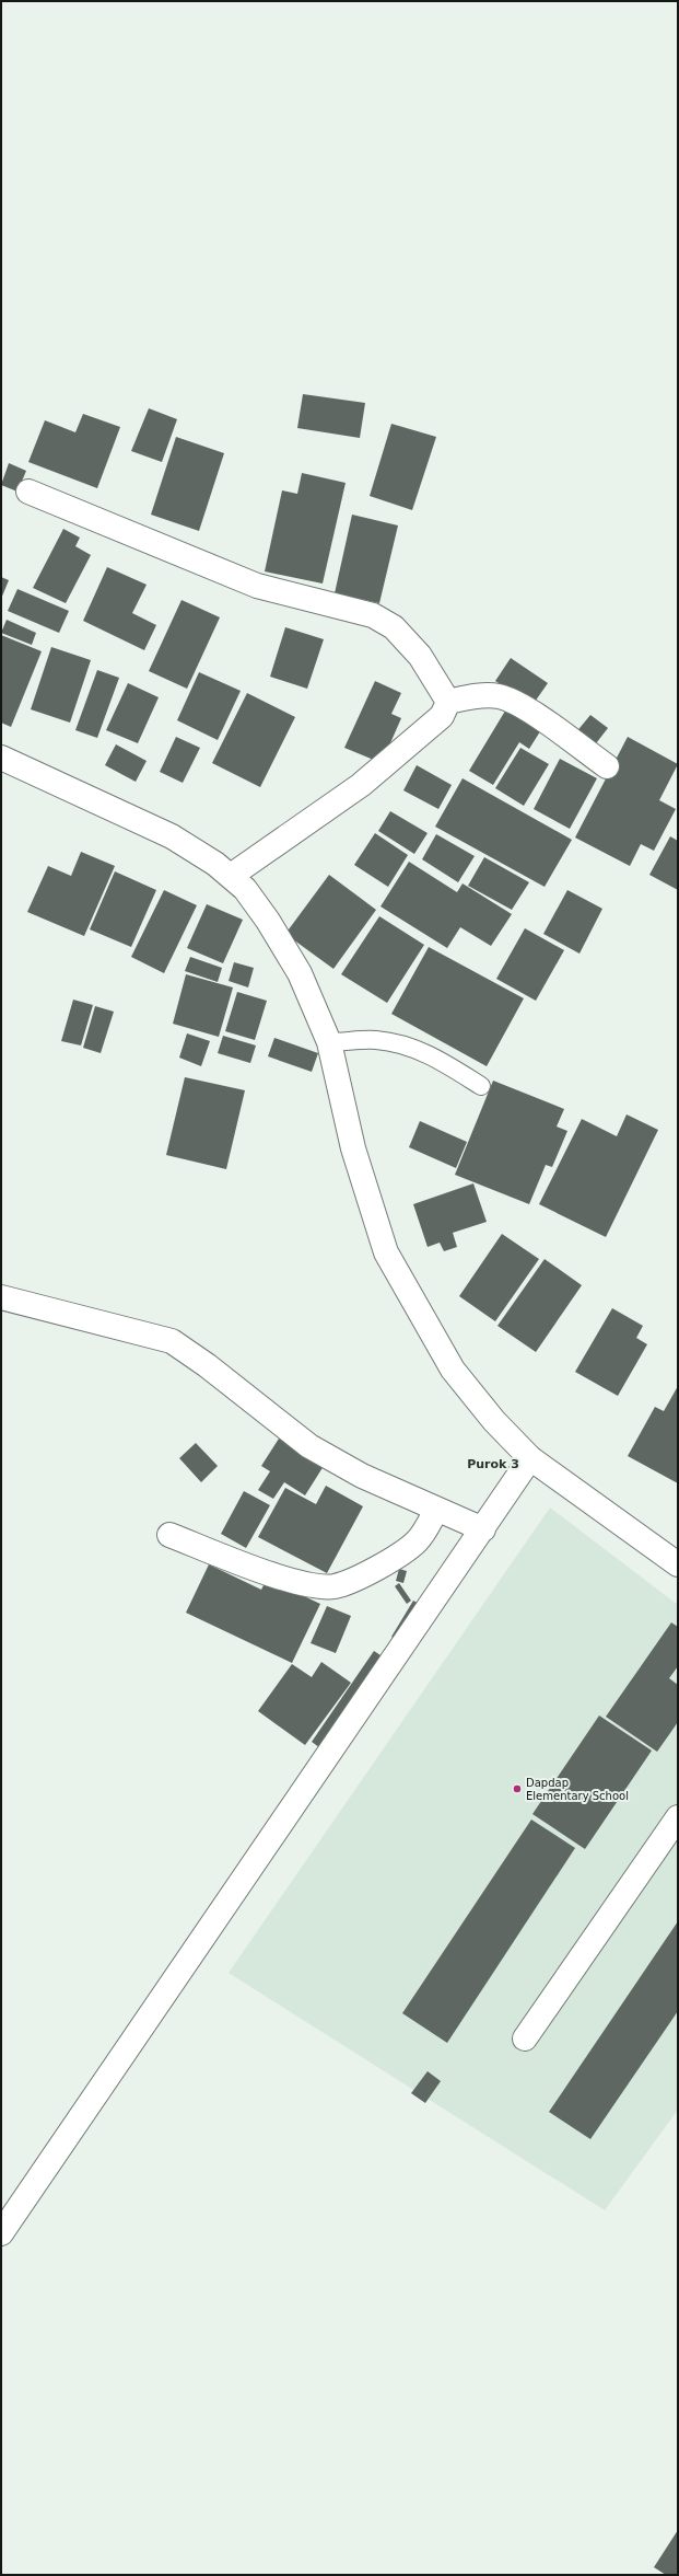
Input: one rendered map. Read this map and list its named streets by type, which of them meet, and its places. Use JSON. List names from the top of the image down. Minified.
{"districts":["Purok 3"],"places":["Dapdap Elementary School"]}
